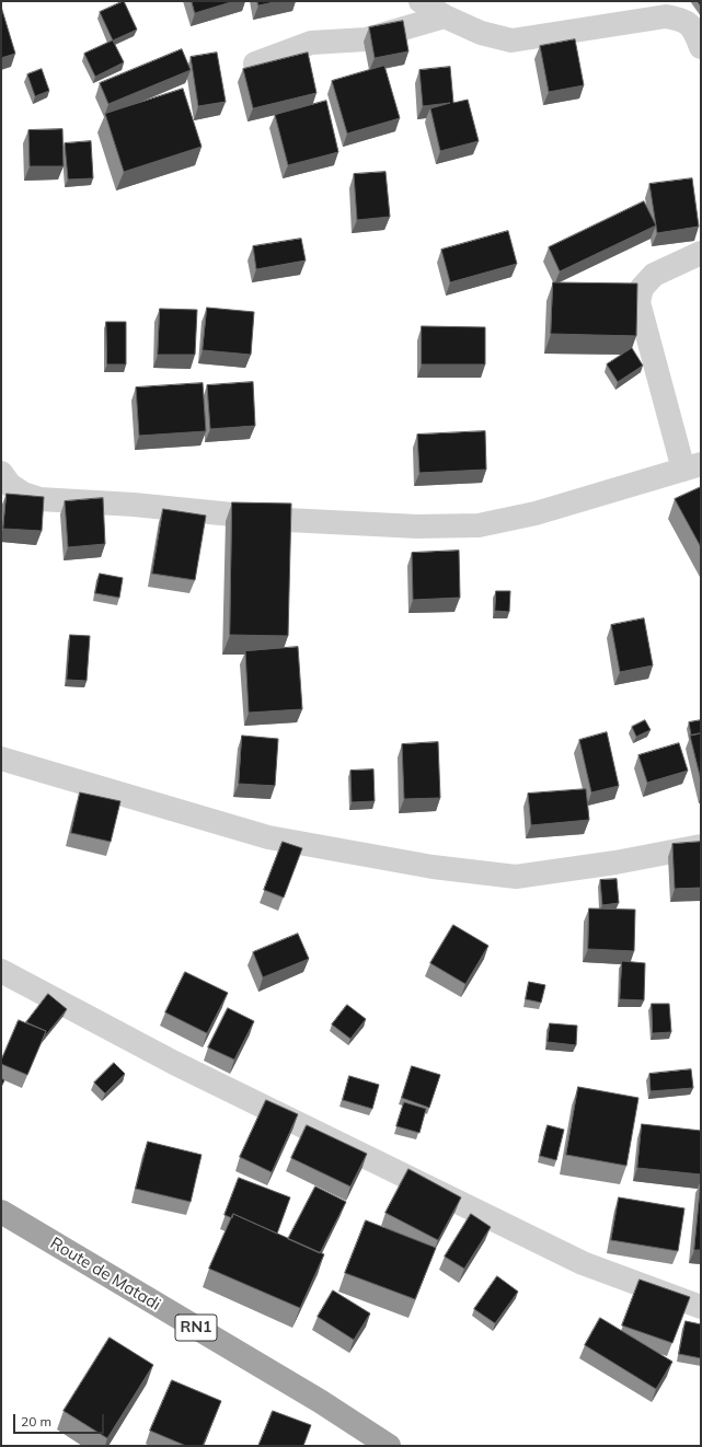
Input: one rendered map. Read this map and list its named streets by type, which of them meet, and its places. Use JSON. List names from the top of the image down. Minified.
{"streets":{"highway":["Route de Matadi","RN1"]},"scale_bar":"20 m"}
